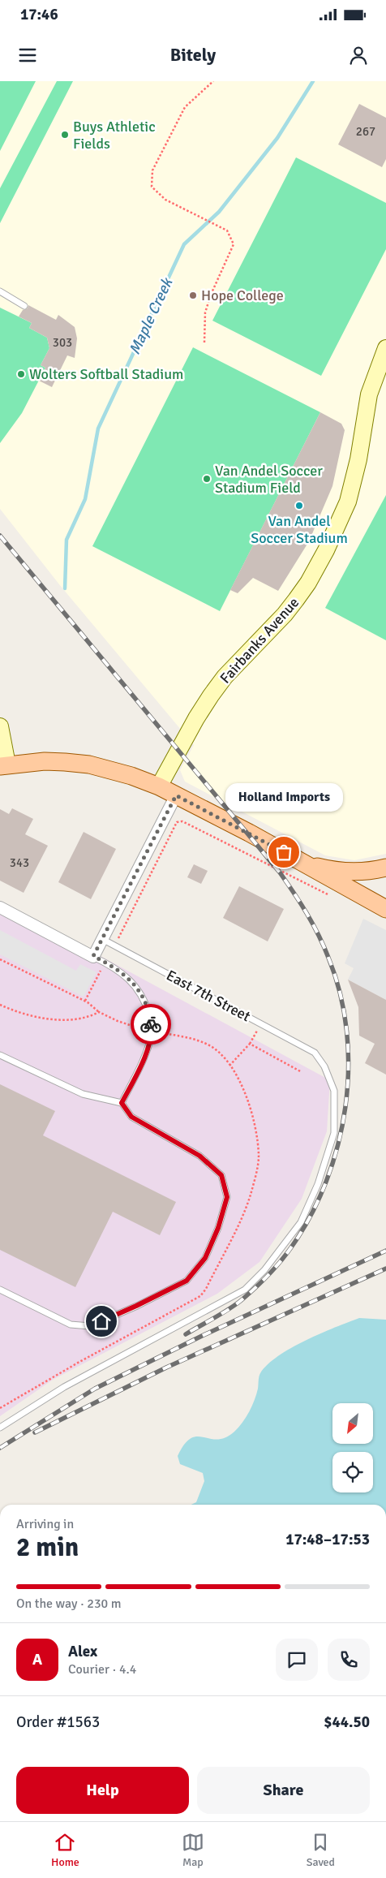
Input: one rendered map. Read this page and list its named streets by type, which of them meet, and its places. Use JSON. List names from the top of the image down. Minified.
{"streets":{"street":["Fairbanks Avenue"],"lane":["East 7th Street"]},"water":["Maple Creek"],"places":["Buys Athletic Fields","Hope College","Wolters Softball Stadium","Van Andel Soccer Stadium Field","Van Andel Soccer Stadium","Holland Imports"],"house_numbers":["267","303","343"],"north":"bottom left","page":{"status":"17:46","header":"Bitely","bubble":"Holland Imports","heading":["2 min","Arriving in","17:48–17:53"],"panel":["Alex","Courier · 4.4","Order #1563","$44.50"],"bar":"On the way · 230 m","round":"A","buttons":["Help","Share"],"tabs":["Home","Map","Saved"]}}
